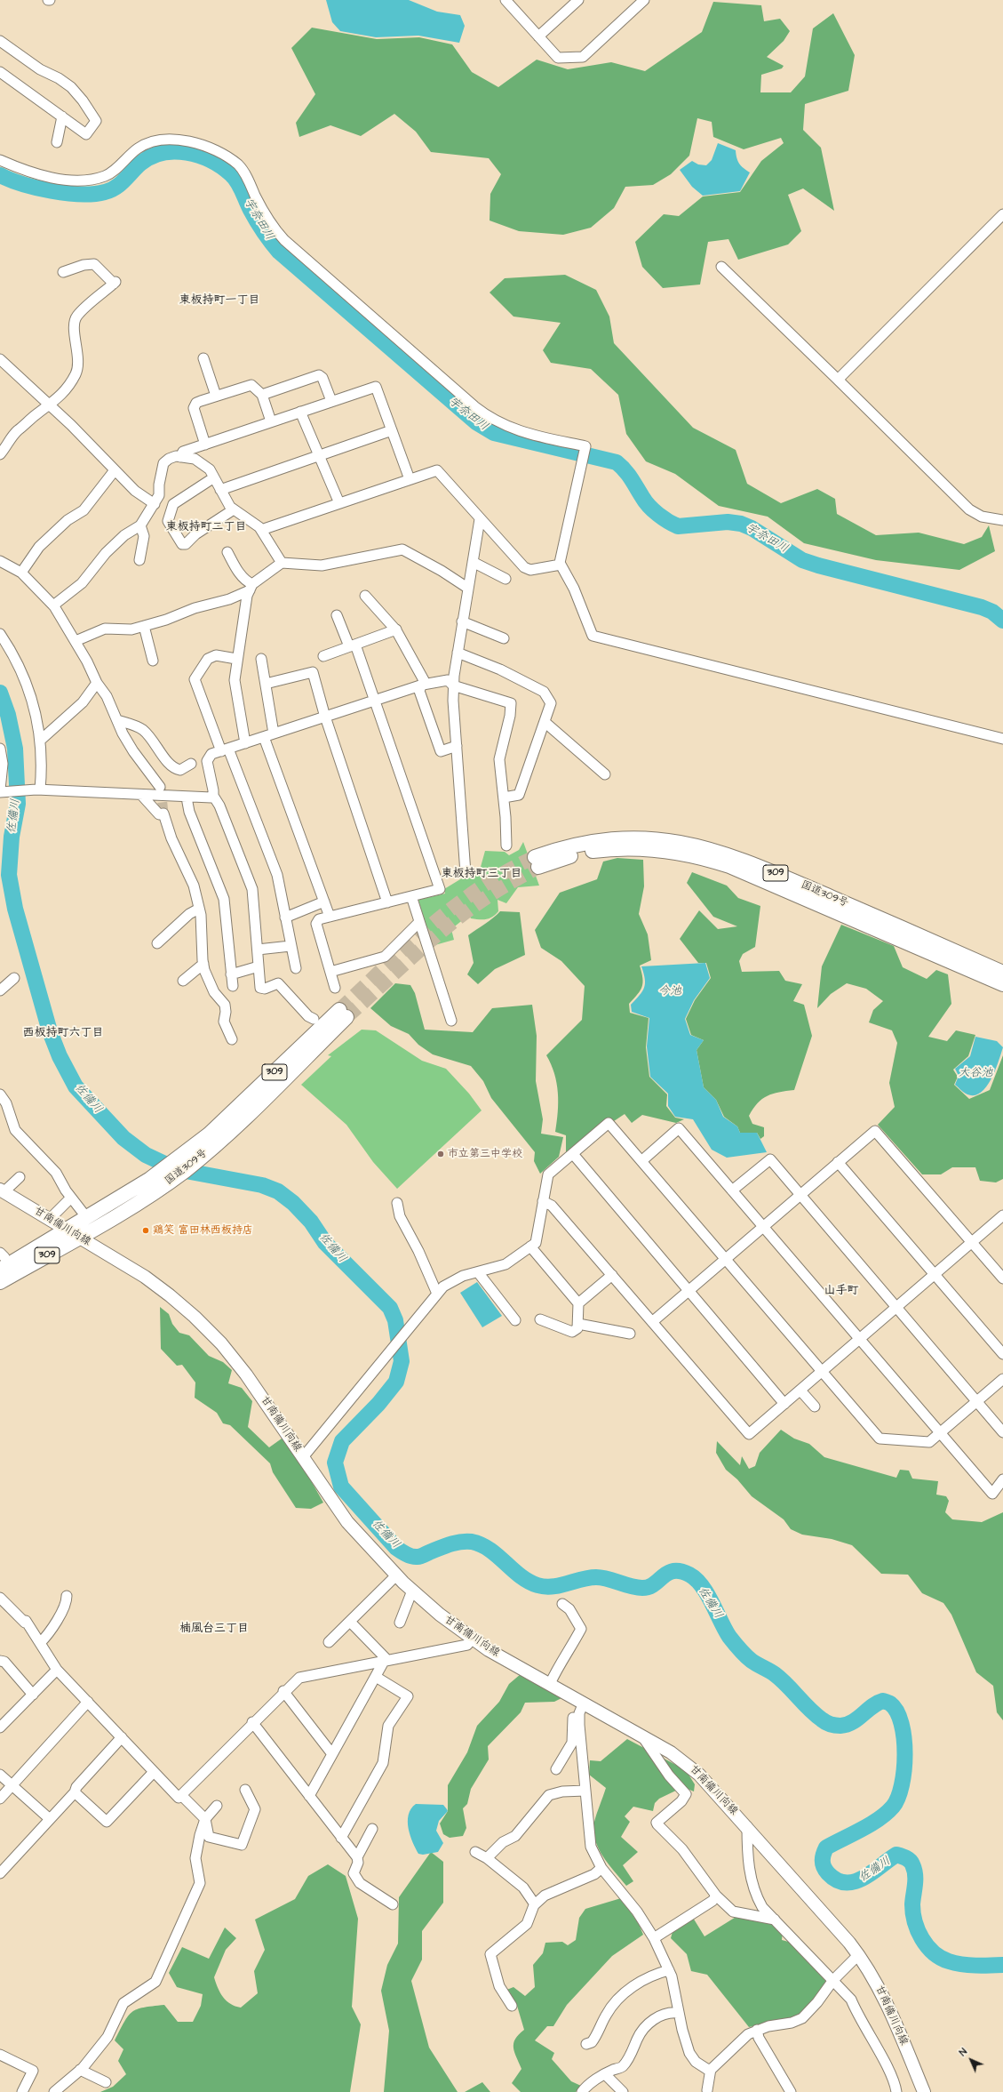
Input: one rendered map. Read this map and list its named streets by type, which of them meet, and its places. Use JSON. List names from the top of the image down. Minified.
{"streets":{"highway":["309","国道309号"],"main road":["甘南備川向線"]},"crossings":[["国道309号","甘南備川向線"]],"districts":["東板持町一丁目","東板持町二丁目","東板持町三丁目","西板持町六丁目","山手町","楠風台三丁目"],"water":["宇奈田川","佐備川","今池","大谷池"],"places":["市立第三中学校","鶏笑 富田林西板持店"],"north":"top left"}
